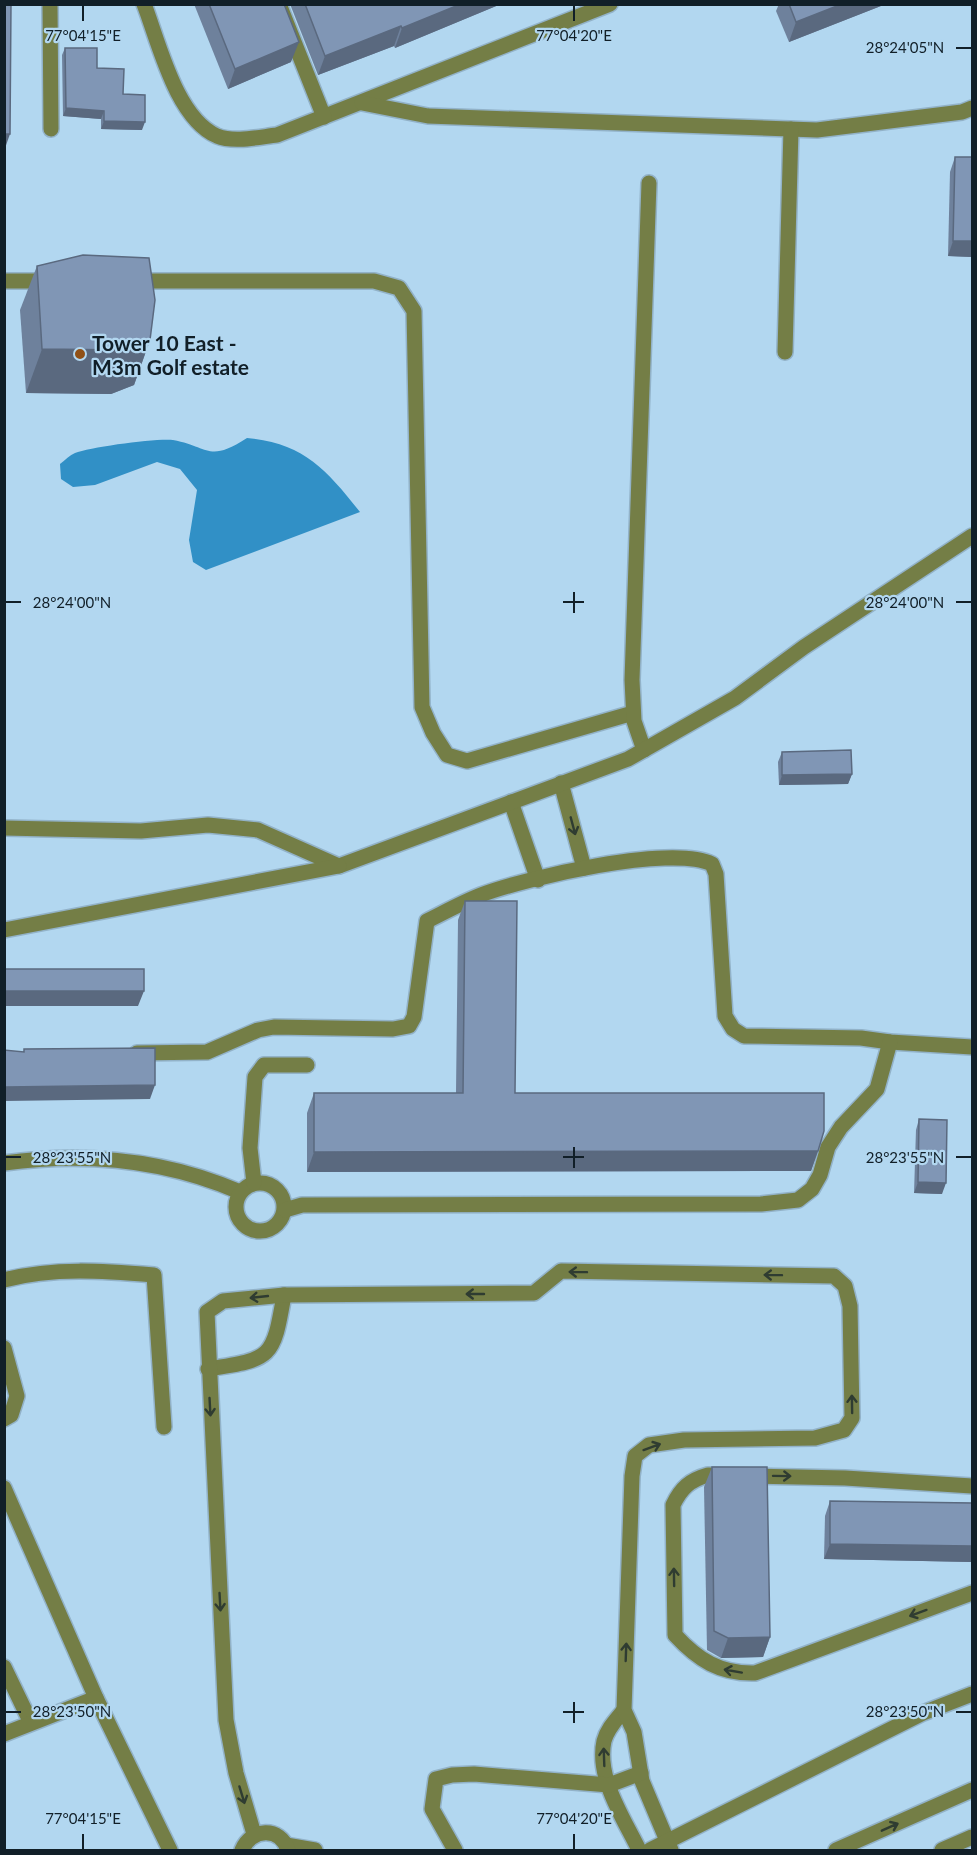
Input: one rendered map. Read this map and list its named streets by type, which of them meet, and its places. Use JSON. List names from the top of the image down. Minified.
{"places":["Tower 10 East - M3m Golf estate"],"coordinates":["77°04'15\"E","77°04'20\"E","28°24'05\"N","28°24'00\"N","28°23'55\"N","28°23'50\"N"]}
